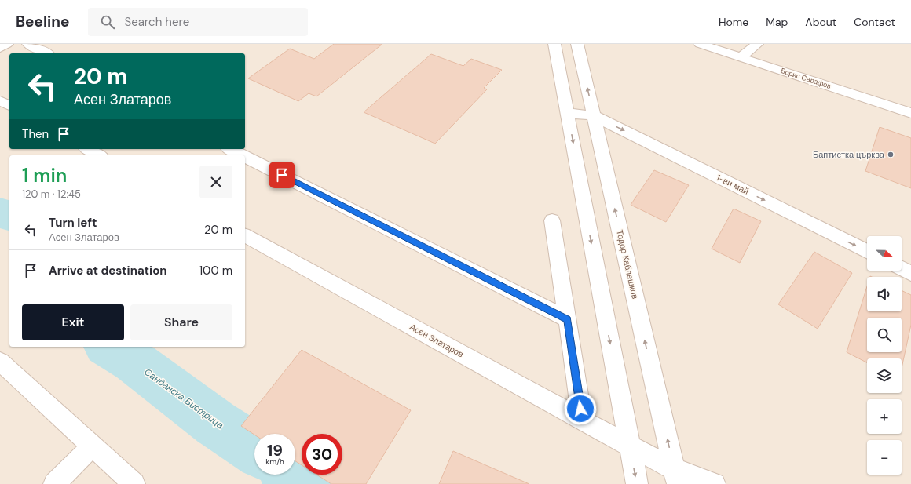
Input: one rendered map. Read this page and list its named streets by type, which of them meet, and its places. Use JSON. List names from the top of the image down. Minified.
{"streets":{"street":["Борис Сарафов","1-ви май","Тодор Каблешков","Асен Златаров"]},"crossings":[["1-ви май","Тодор Каблешков"],["Тодор Каблешков","Асен Златаров"]],"one_way":["1-ви май"],"water":["Санданска Бистрица"],"places":["Баптистка църква"],"north":"right","page":{"header":"Beeline","search":"Search here","nav":["Home","Map","About","Contact"],"turn":["20 m","Асен Златаров"],"then":"Then","heading":["1 min","120 m · 12:45"],"list":[{"name":"Turn left","note":"Асен Златаров","value":"20 m"},{"name":"Arrive at destination","value":"100 m"}],"map_buttons":["+","−"],"buttons":["Exit","Share"],"speed":"19 km/h","limit":"30"}}
